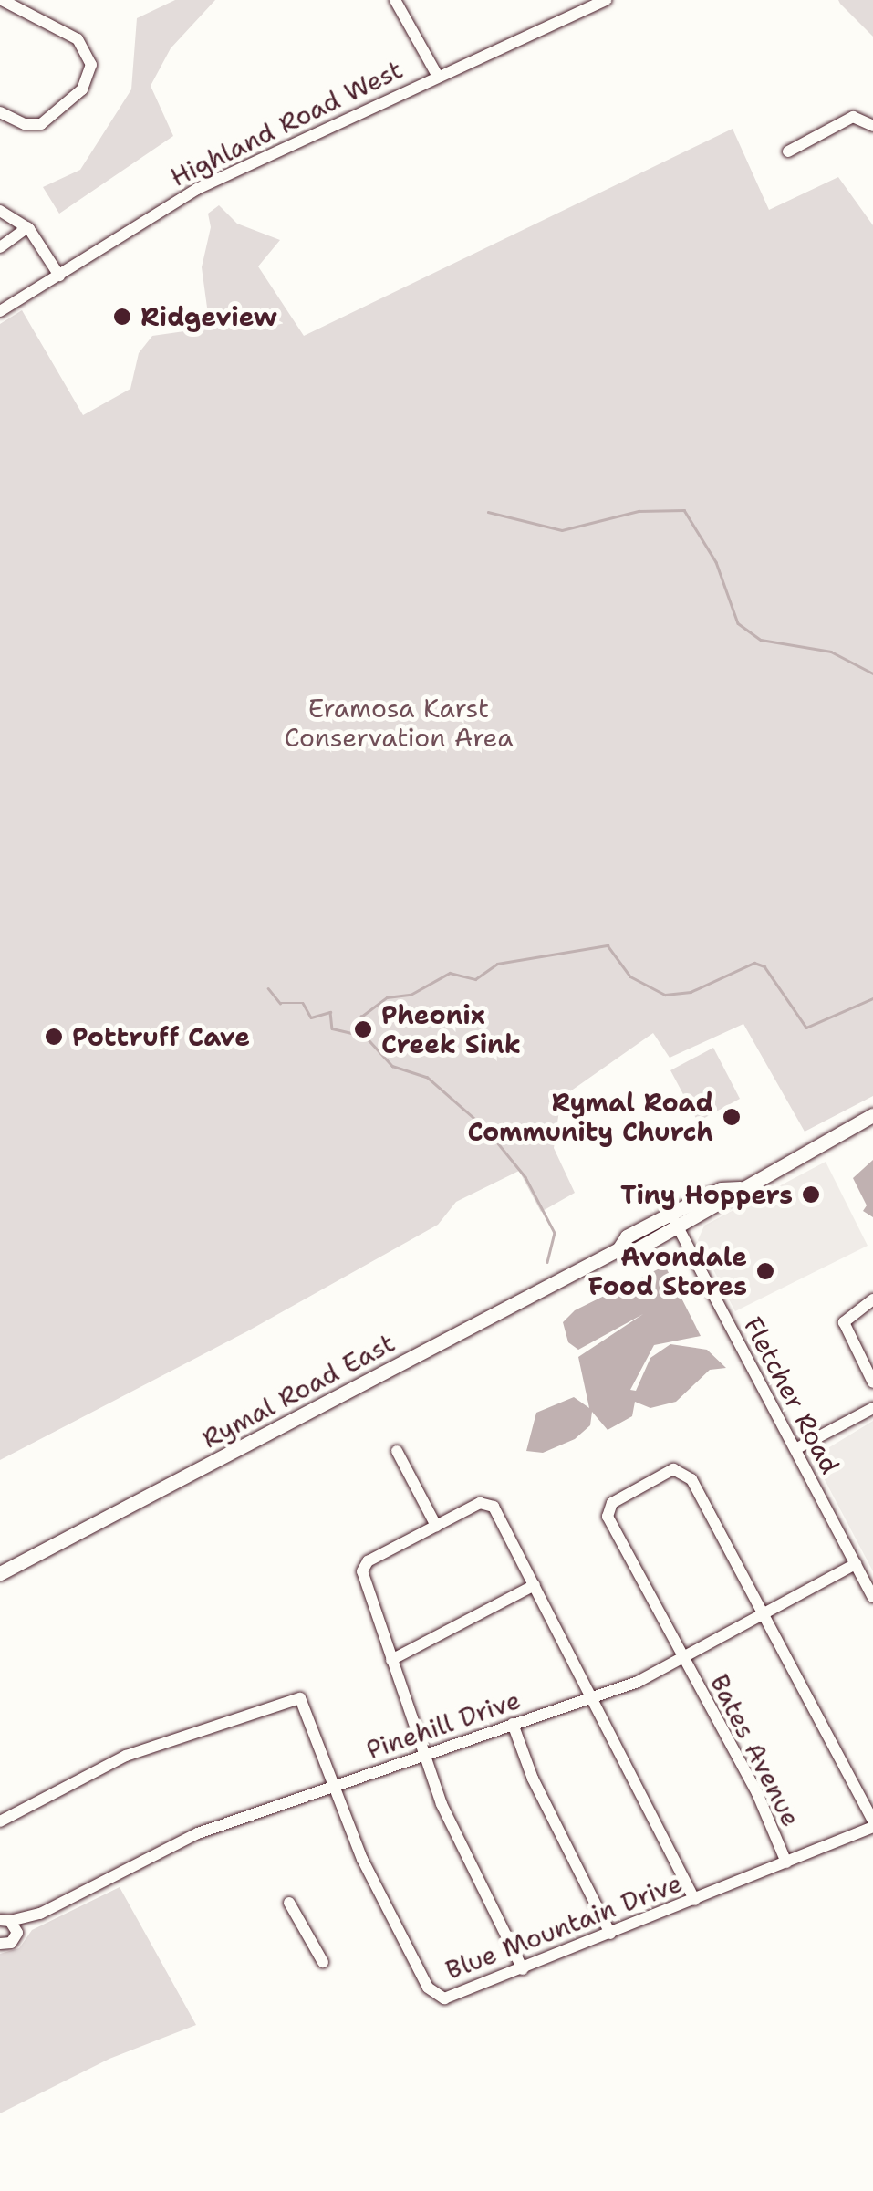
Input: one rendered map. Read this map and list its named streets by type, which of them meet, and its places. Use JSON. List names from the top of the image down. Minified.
{"streets":{"main road":["Rymal Road East"],"street":["Highland Road West","Fletcher Road","Pinehill Drive","Bates Avenue","Blue Mountain Drive"]},"crossings":[["Rymal Road East","Fletcher Road"],["Fletcher Road","Pinehill Drive"],["Pinehill Drive","Bates Avenue"],["Pinehill Drive","Blue Mountain Drive"],["Bates Avenue","Blue Mountain Drive"]],"parks":["Eramosa Karst Conservation Area"],"places":["Ridgeview","Pheonix Creek Sink","Pottruff Cave","Rymal Road Community Church","Tiny Hoppers","Avondale Food Stores"]}
